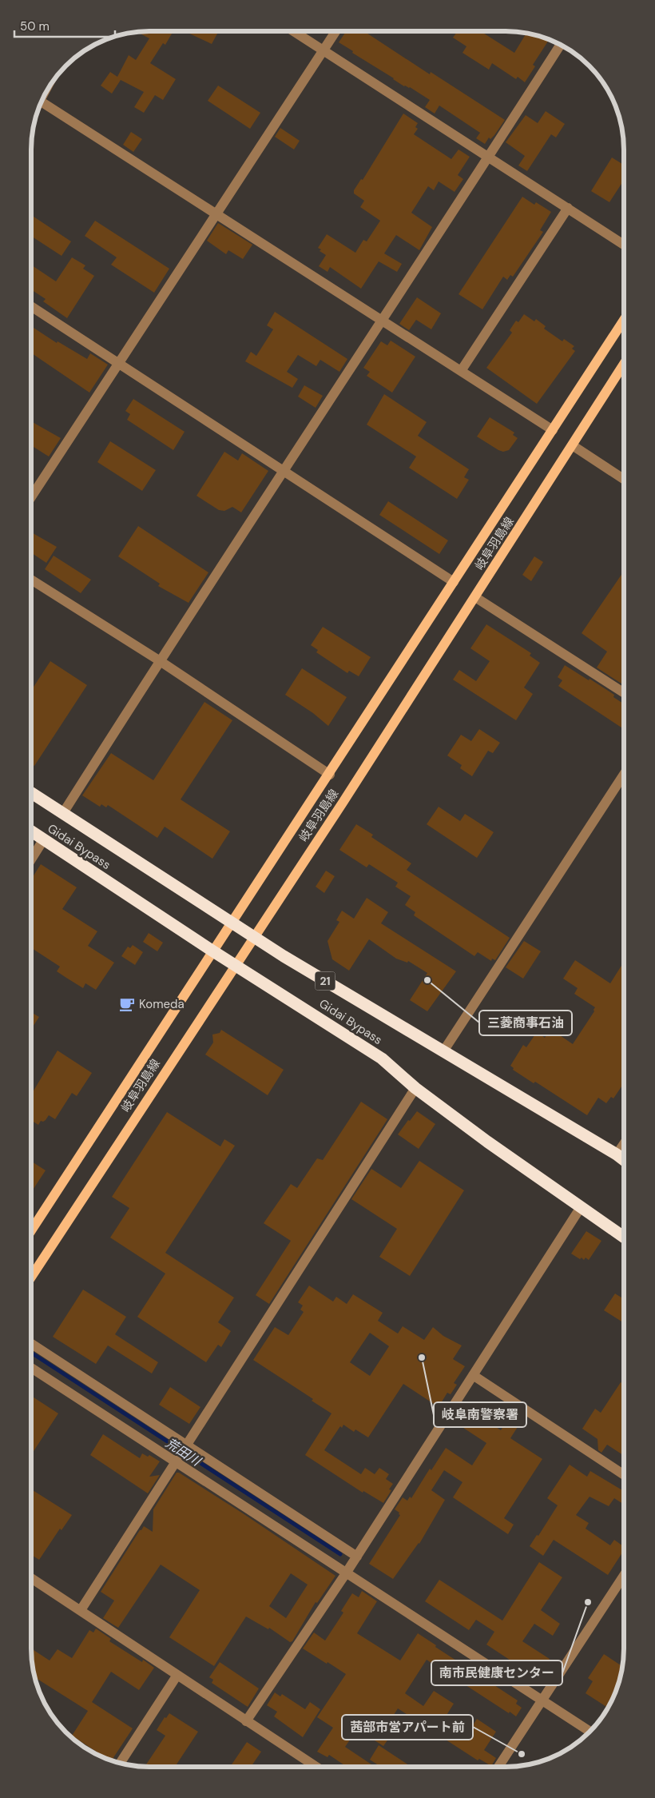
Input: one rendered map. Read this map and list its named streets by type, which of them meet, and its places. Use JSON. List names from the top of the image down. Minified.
{"streets":{"highway":["Gidai Bypass","21"],"main road":["岐阜羽島線"]},"crossings":[["岐阜羽島線","Gidai Bypass"]],"water":["荒田川"],"places":{"other":["三菱商事石油","岐阜南警察署","南市民健康センター","茜部市営アパート前"],"cafe":["Komeda"]},"scale_bar":"50 m"}
